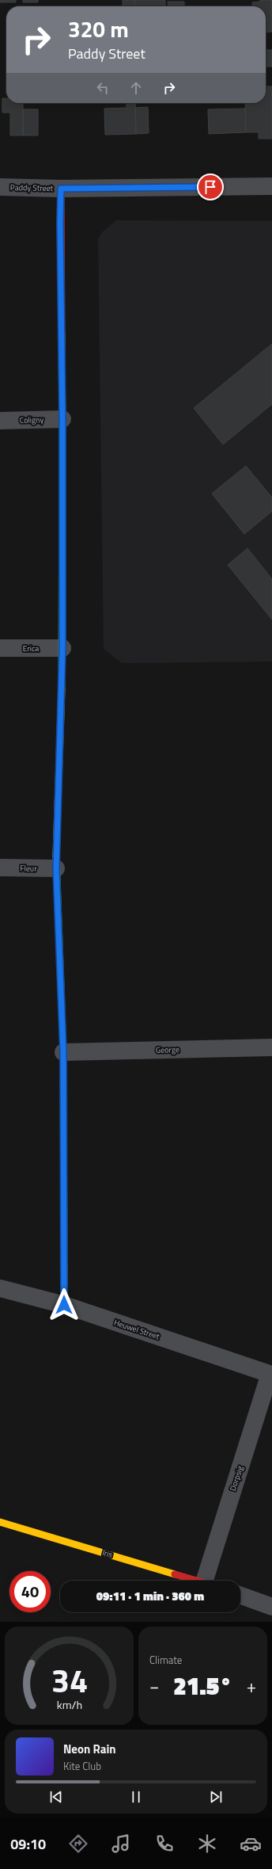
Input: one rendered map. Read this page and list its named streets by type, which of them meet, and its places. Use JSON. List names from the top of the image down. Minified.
{"streets":{"street":["Paddy Street","Coligny","Erica","Fleur","George","Heuwel Street","Dorpsig","Iris"]},"crossings":[["Heuwel Street","Dorpsig"]],"page":{"turn":["320 m","Paddy Street"],"limit":"40","trip":"09:11 · 1 min · 360 m","tile":"Climate","heat":["−","21.5°","+"],"song":["Neon Rain","Kite Club"],"tabs":"09:10","gauge":["34","km/h"]}}
